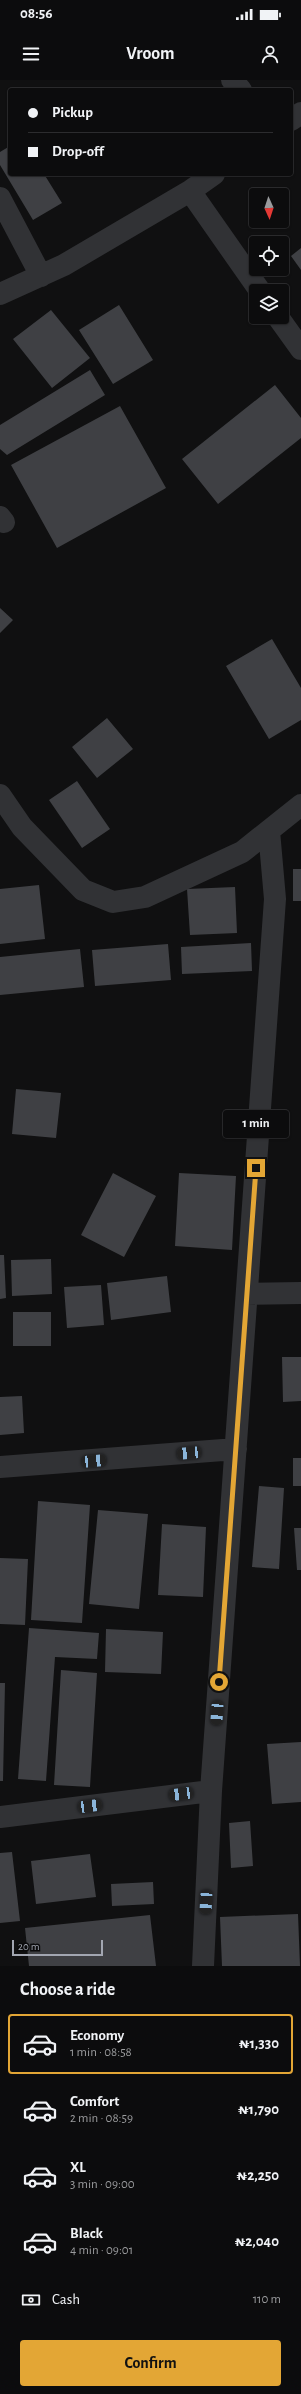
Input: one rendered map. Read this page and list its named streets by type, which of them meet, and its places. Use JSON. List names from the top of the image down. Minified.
{"scale_bar":"20 m","north":"bottom","page":{"status":"08:56","header":"Vroom","banner":["Pickup","Drop-off"],"bubble":"1 min","scale":"20 m","heading":"Choose a ride","list":[{"name":"Economy","note":"1 min · 08:58","value":"₦1,330"},{"name":"Comfort","note":"2 min · 08:59","value":"₦1,790"},{"name":"XL","note":"3 min · 09:00","value":"₦2,250"},{"name":"Black","note":"4 min · 09:01","value":"₦2,040"}],"pay":["Cash","110 m"],"buttons":"Confirm"}}
